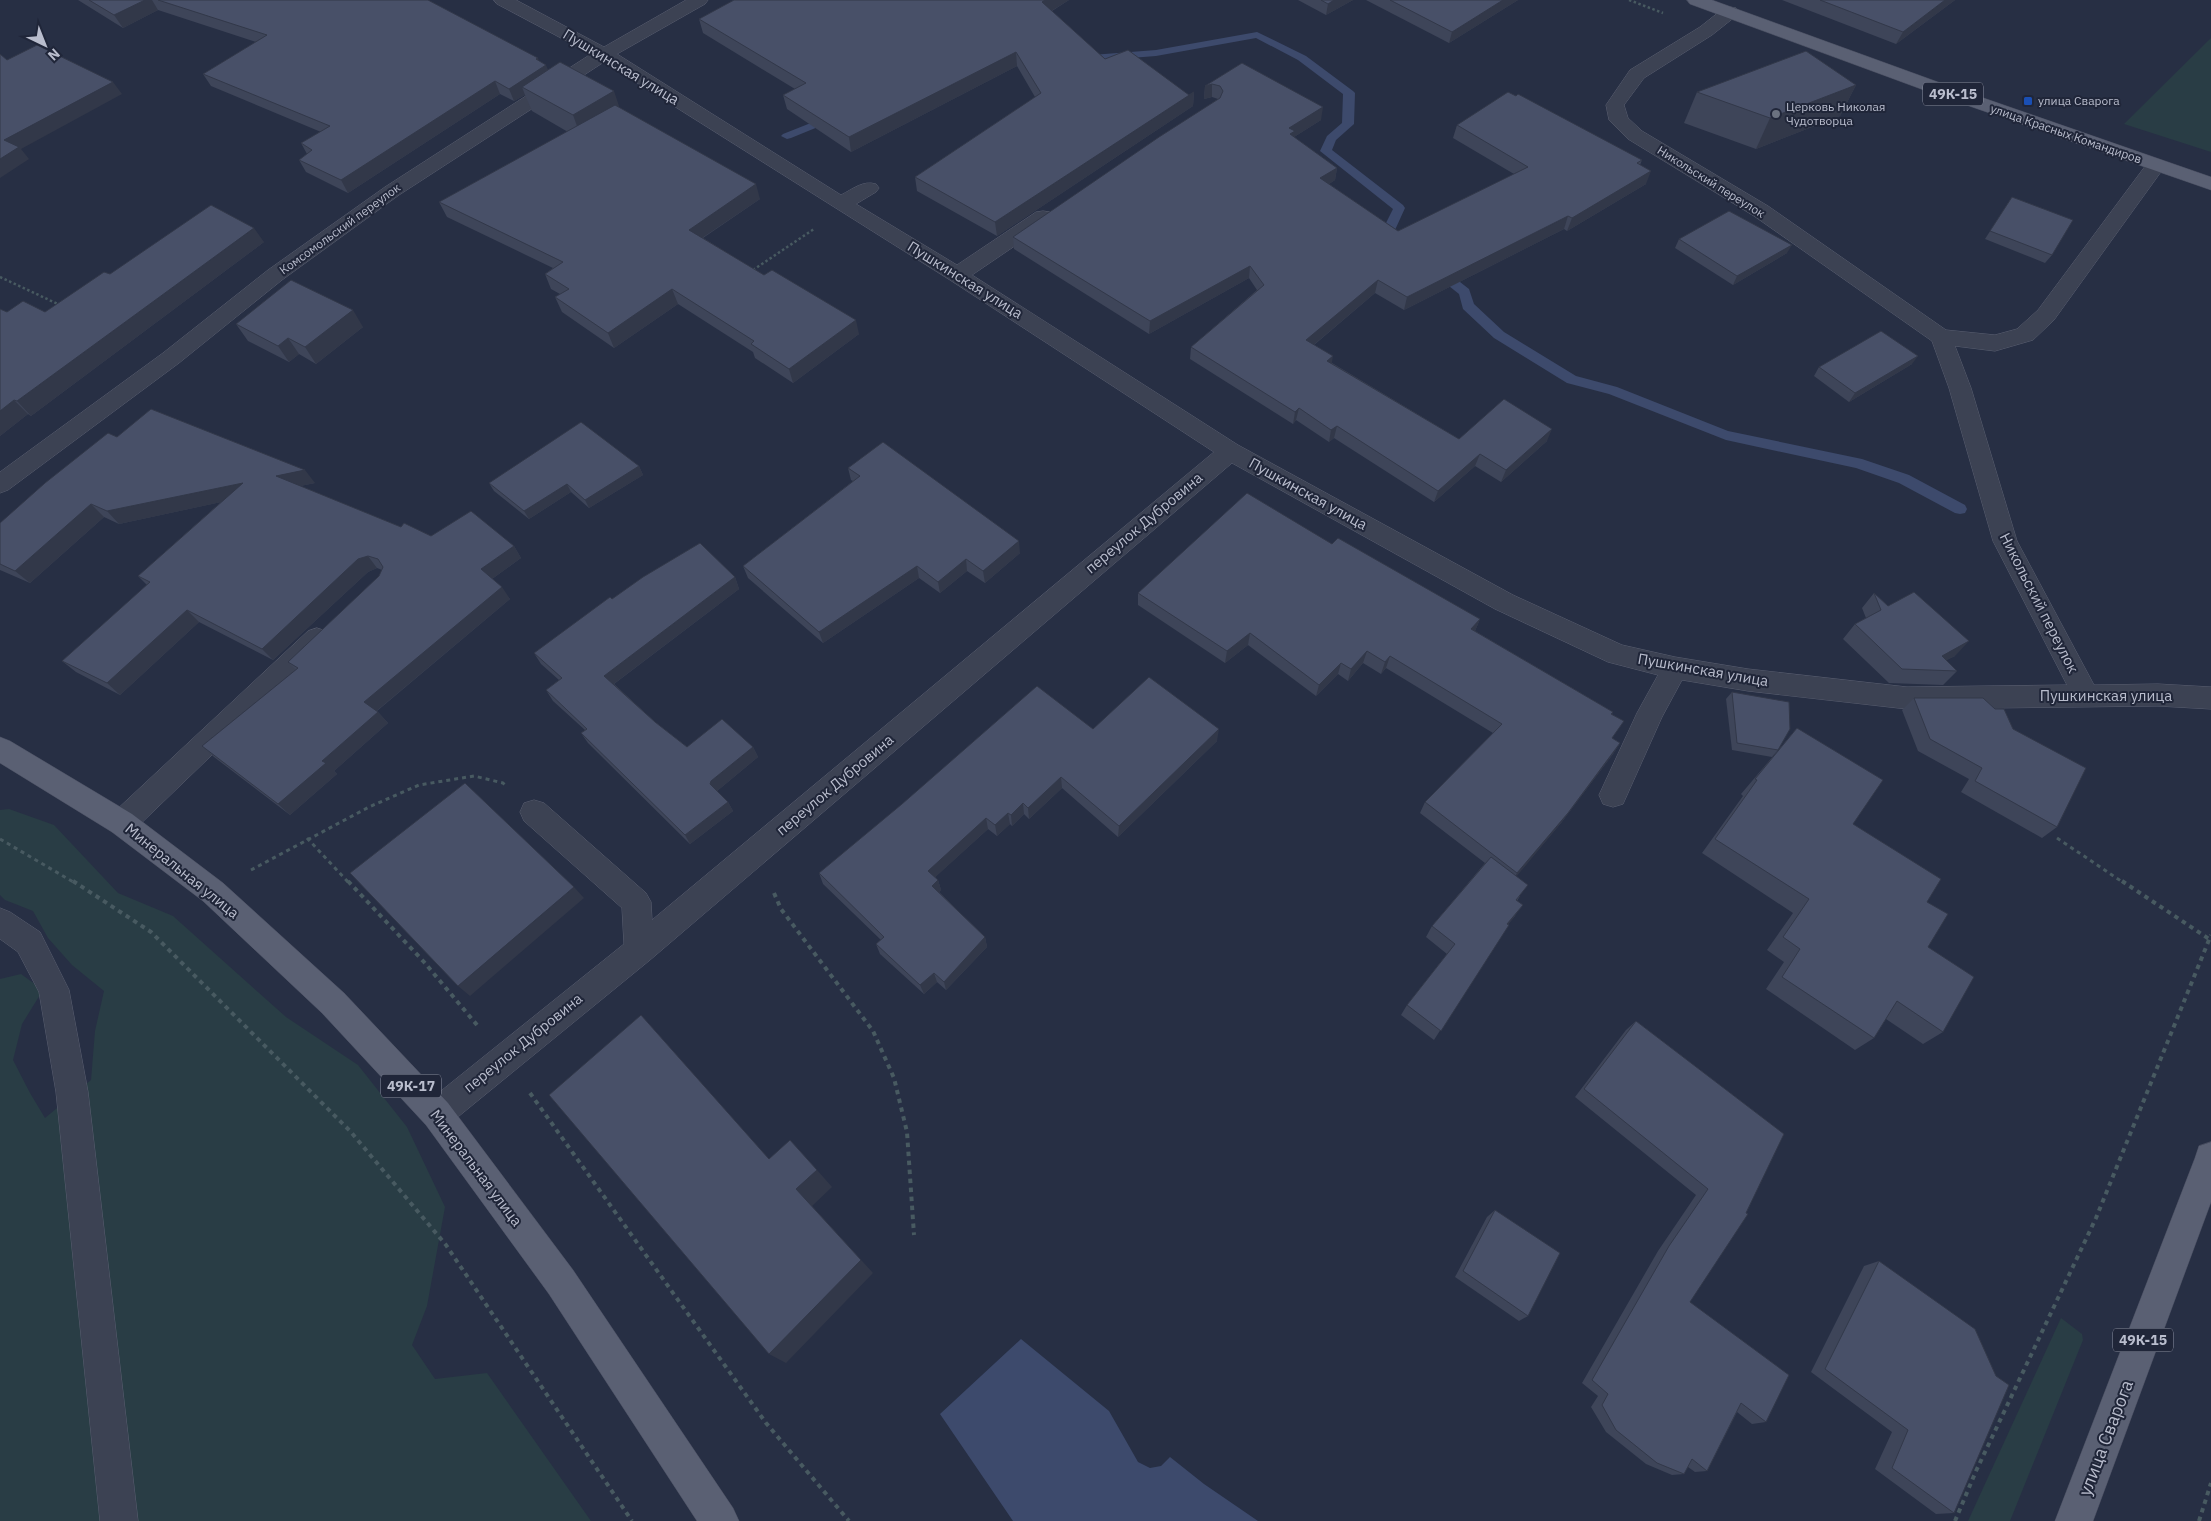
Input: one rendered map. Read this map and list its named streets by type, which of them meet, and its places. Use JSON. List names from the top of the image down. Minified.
{"streets":{"main road":["49К-15","улица Красных Командиров","Минеральная улица","49К-17","улица Сварога"],"street":["Пушкинская улица","Никольский переулок","Комсомольский переулок","переулок Дубровина"]},"crossings":[["Пушкинская улица","Никольский переулок"],["Пушкинская улица","Комсомольский переулок"],["Пушкинская улица","переулок Дубровина"],["улица Красных Командиров","Никольский переулок"],["переулок Дубровина","Минеральная улица"]],"places":{"transit":["улица Сварога"],"other":["Церковь Николая Чудотворца"]},"north":"bottom right"}
